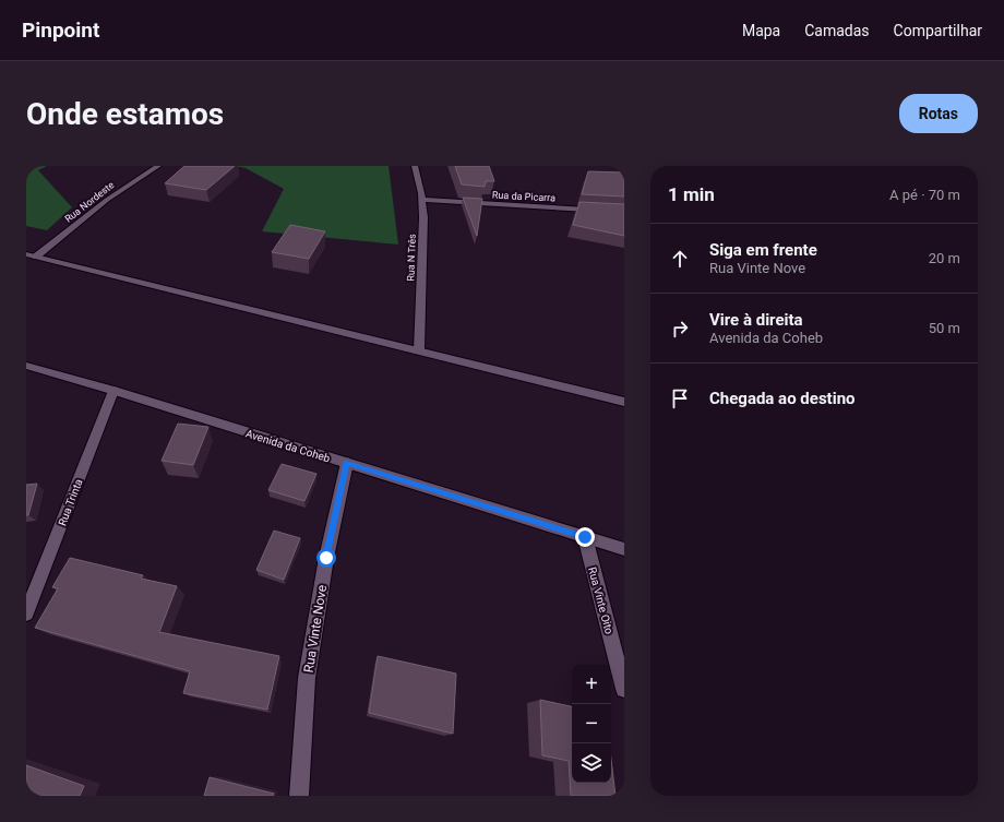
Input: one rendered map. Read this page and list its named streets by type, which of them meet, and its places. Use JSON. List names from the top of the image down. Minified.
{"streets":{"street":["Rua da Picarra","Rua Nordeste","Rua N Três","Avenida da Coheb","Rua Trinta","Rua Vinte Oito","Rua Vinte Nove"]},"crossings":[["Rua da Picarra","Rua N Três"],["Avenida da Coheb","Rua Trinta"],["Avenida da Coheb","Rua Vinte Oito"],["Avenida da Coheb","Rua Vinte Nove"]],"page":{"header":"Pinpoint","nav":["Mapa","Camadas","Compartilhar"],"buttons":"Rotas","title":"Onde estamos","heading":["1 min","A pé · 70 m"],"list":[["Siga em frente","Rua Vinte Nove","20 m"],["Vire à direita","Avenida da Coheb","50 m"],"Chegada ao destino"],"map_buttons":["+","−"]}}
